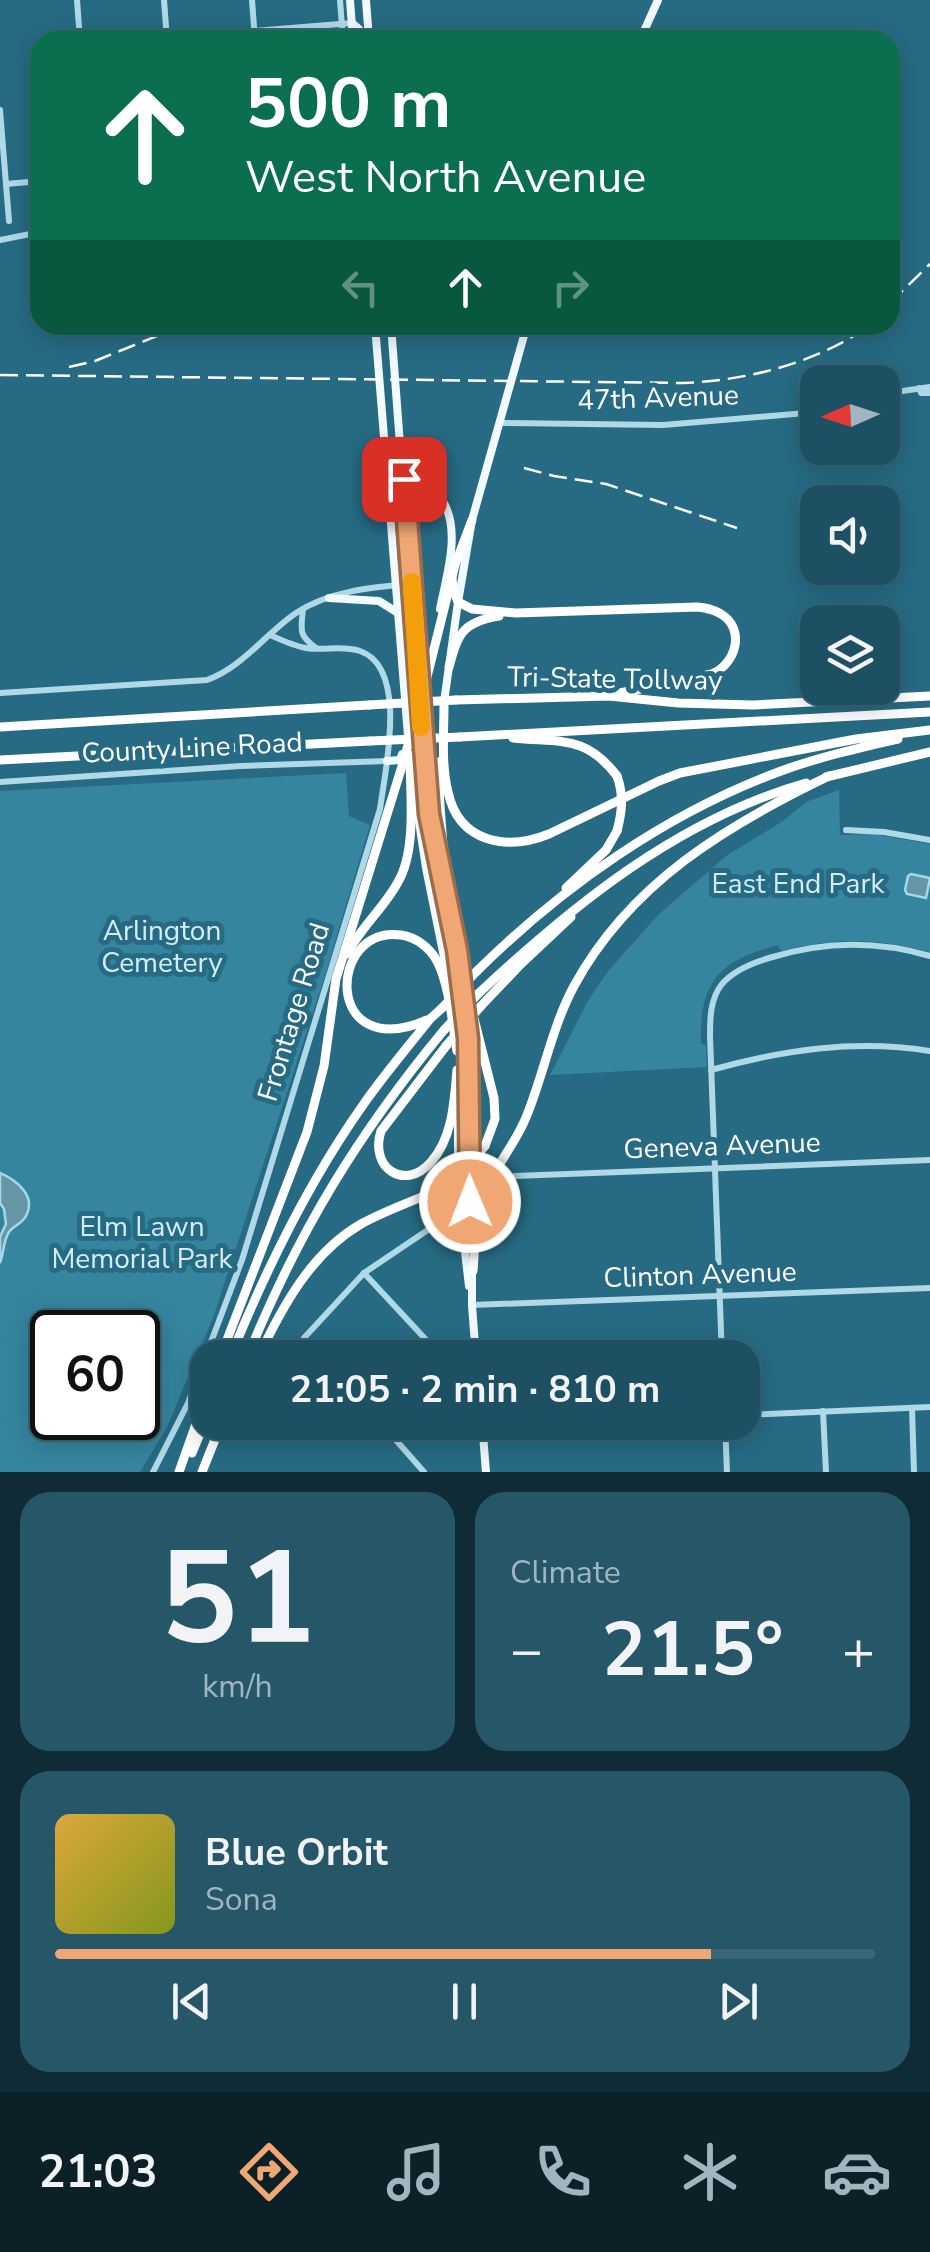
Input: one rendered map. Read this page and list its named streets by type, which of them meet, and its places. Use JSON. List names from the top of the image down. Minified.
{"streets":{"highway":["Tri-State Tollway"],"street":["47th Avenue","County Line Road","Frontage Road","Geneva Avenue","Clinton Avenue"]},"crossings":[["County Line Road","Frontage Road"]],"parks":["East End Park","Arlington Cemetery","Elm Lawn Memorial Park"],"north":"left","page":{"turn":["500 m","West North Avenue"],"limit":"60","trip":"21:05 · 2 min · 810 m","tile":[["51","km/h"],"Climate"],"heat":["−","21.5°","+"],"song":["Blue Orbit","Sona"],"tabs":"21:03"}}
